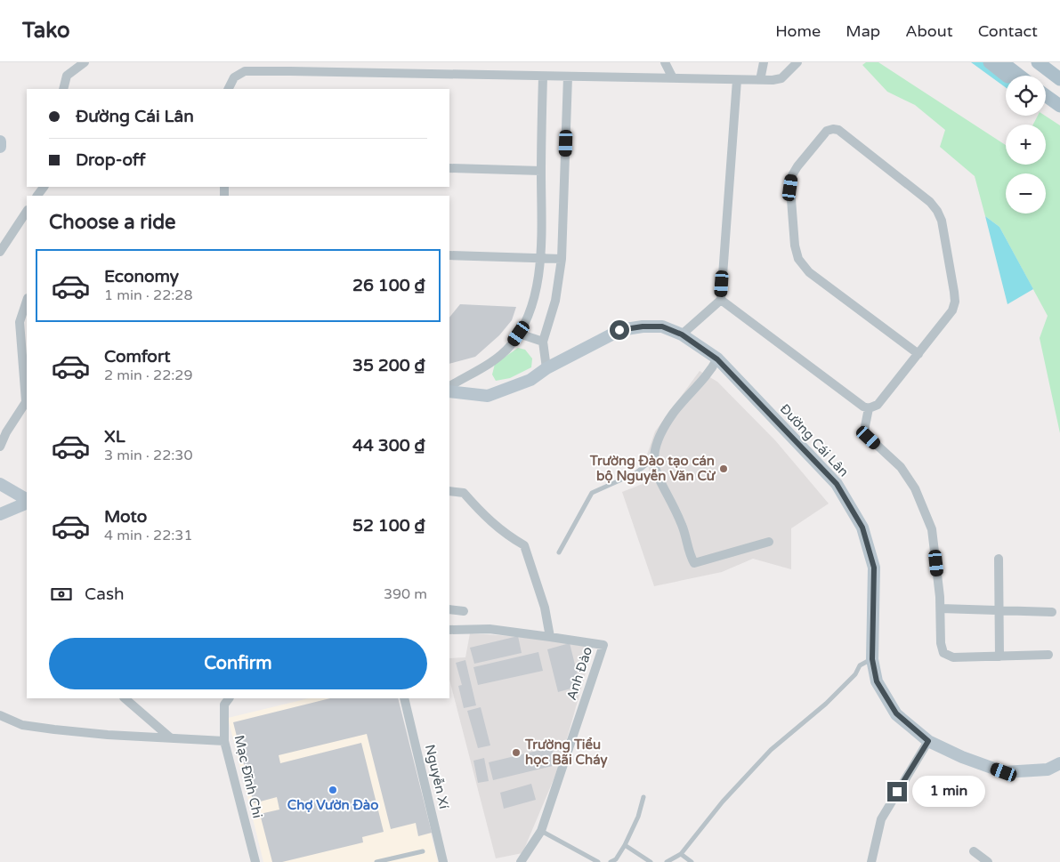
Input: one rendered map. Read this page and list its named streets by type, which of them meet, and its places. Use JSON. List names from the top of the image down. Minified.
{"streets":{"main road":["Đường Cái Lân"],"street":["Anh Đào","Mạc Đĩnh Chi","Nguyễn Xí"]},"places":["Trường Đào tạo cán bộ Nguyễn Văn Cừ","Trường Tiểu học Bãi Cháy","Chợ Vườn Đào"],"page":{"header":"Tako","nav":["Home","Map","About","Contact"],"map_buttons":["+","−"],"banner":["Đường Cái Lân","Drop-off"],"heading":"Choose a ride","list":[{"name":"Economy","note":"1 min · 22:28","value":"26 100 ₫"},{"name":"Comfort","note":"2 min · 22:29","value":"35 200 ₫"},{"name":"XL","note":"3 min · 22:30","value":"44 300 ₫"},{"name":"Moto","note":"4 min · 22:31","value":"52 100 ₫"}],"pay":["Cash","390 m"],"buttons":"Confirm","bubble":"1 min"}}
